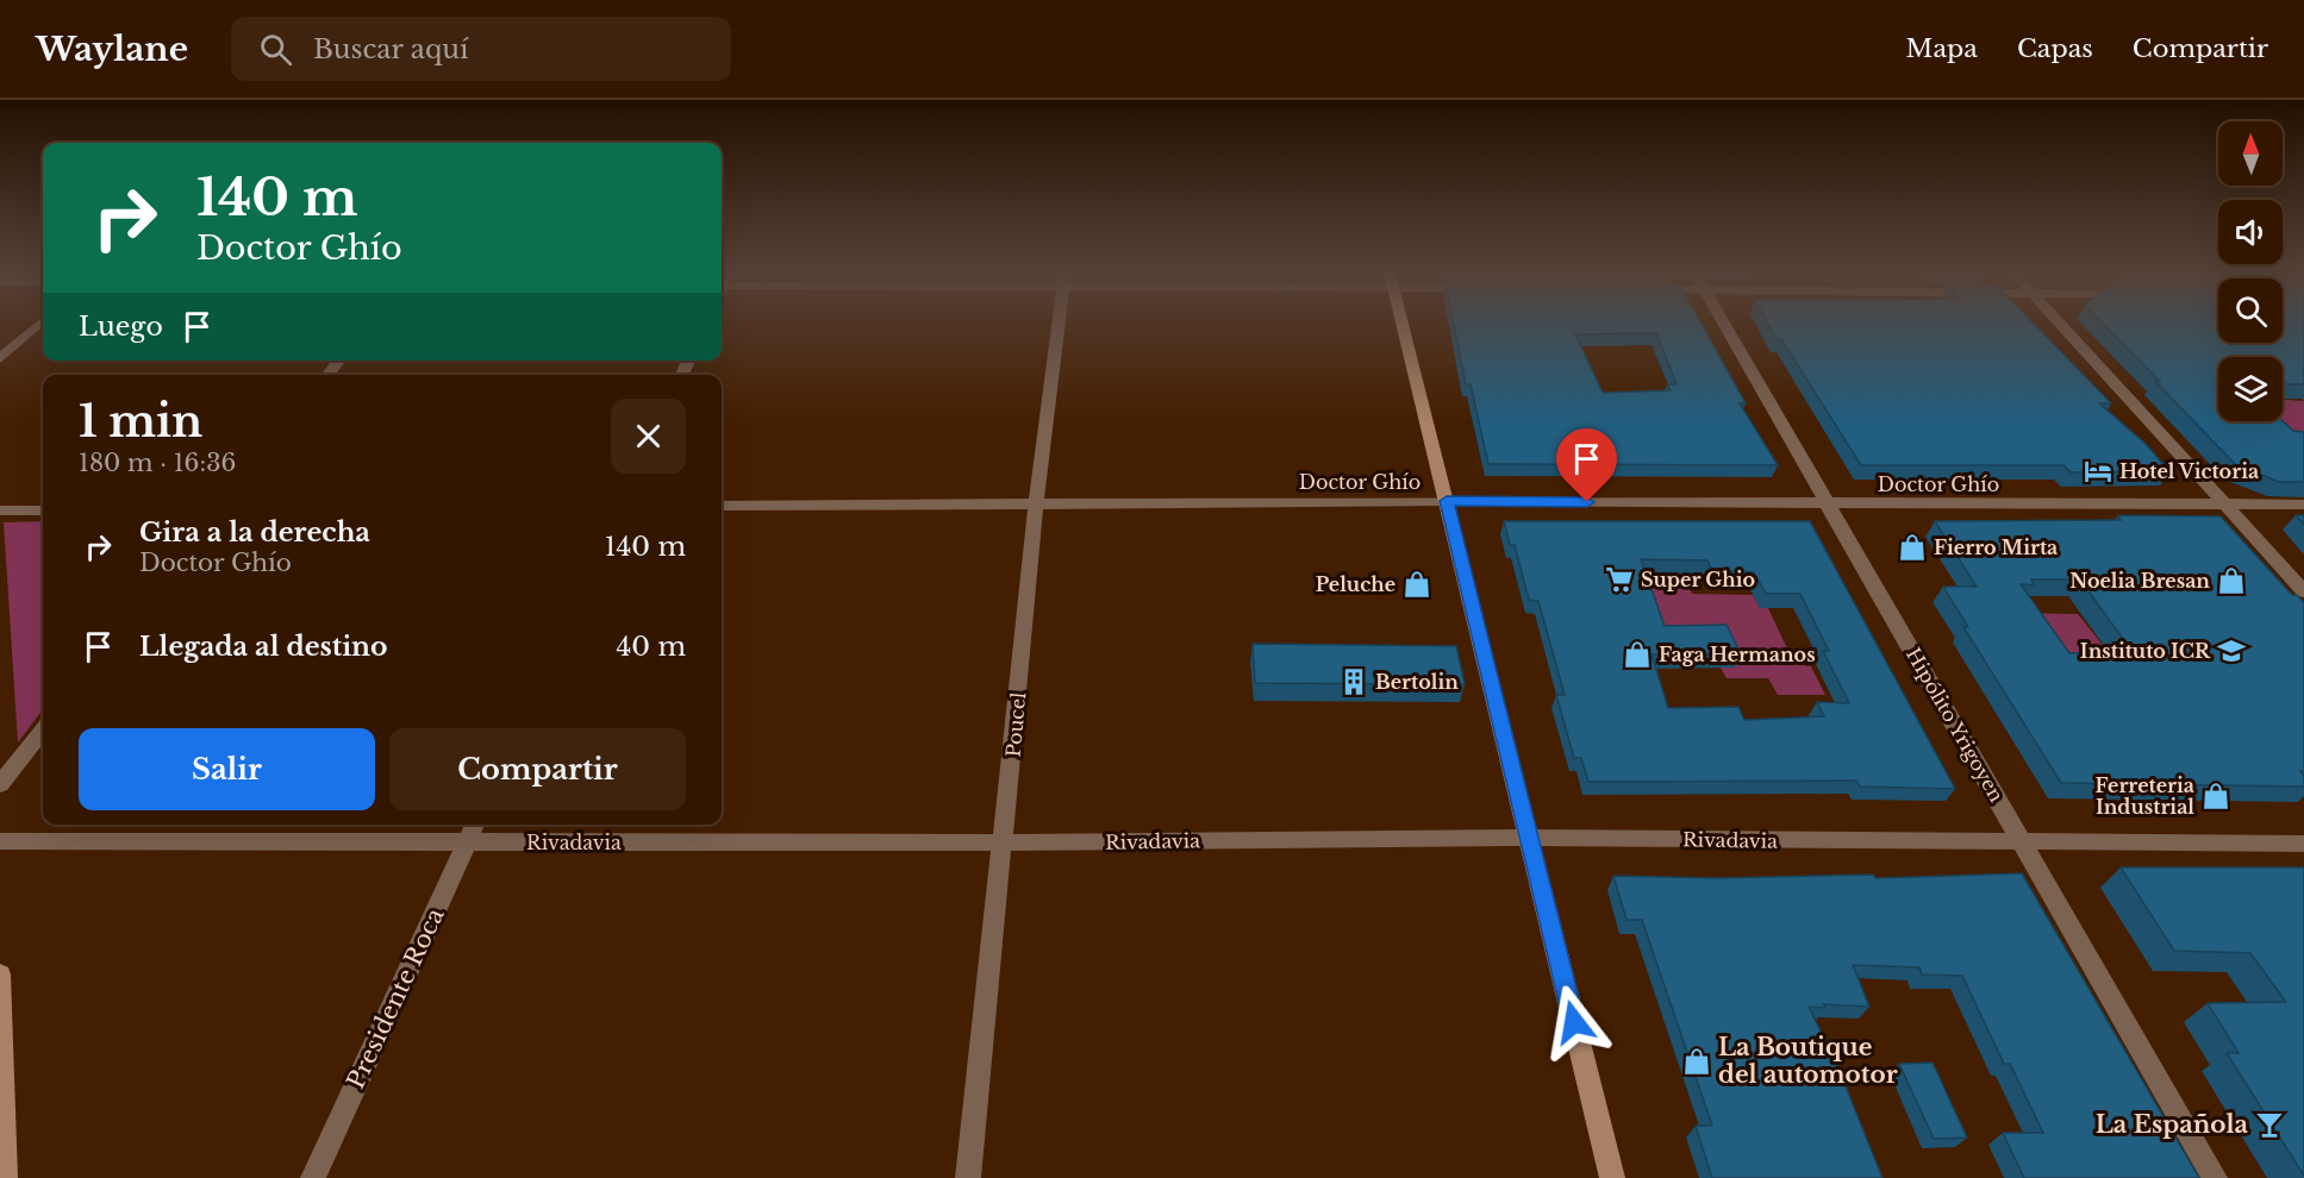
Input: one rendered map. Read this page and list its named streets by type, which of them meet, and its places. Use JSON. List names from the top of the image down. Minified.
{"streets":{"street":["Doctor Ghío","Poucel","Hipólito Yrigoyen","Rivadavia","Presidente Roca"]},"crossings":[["Doctor Ghío","Poucel"],["Doctor Ghío","Hipólito Yrigoyen"],["Poucel","Rivadavia"],["Hipólito Yrigoyen","Rivadavia"],["Rivadavia","Presidente Roca"]],"places":{"hotel":["Hotel Victoria"],"shop":["Fierro Mirta","Noelia Bresan","Peluche","Faga Hermanos","Ferreteria Industrial","La Boutique del automotor"],"supermarket":["Super Ghio"],"school or university":["Instituto ICR"],"building":["Bertolin"],"bar":["La Española"]},"north":"top","page":{"header":"Waylane","search":"Buscar aquí","nav":["Mapa","Capas","Compartir"],"turn":["140 m","Doctor Ghío"],"then":"Luego","heading":["1 min","180 m · 16:36"],"list":[{"name":"Gira a la derecha","note":"Doctor Ghío","value":"140 m"},{"name":"Llegada al destino","value":"40 m"}],"buttons":["Salir","Compartir"]}}
